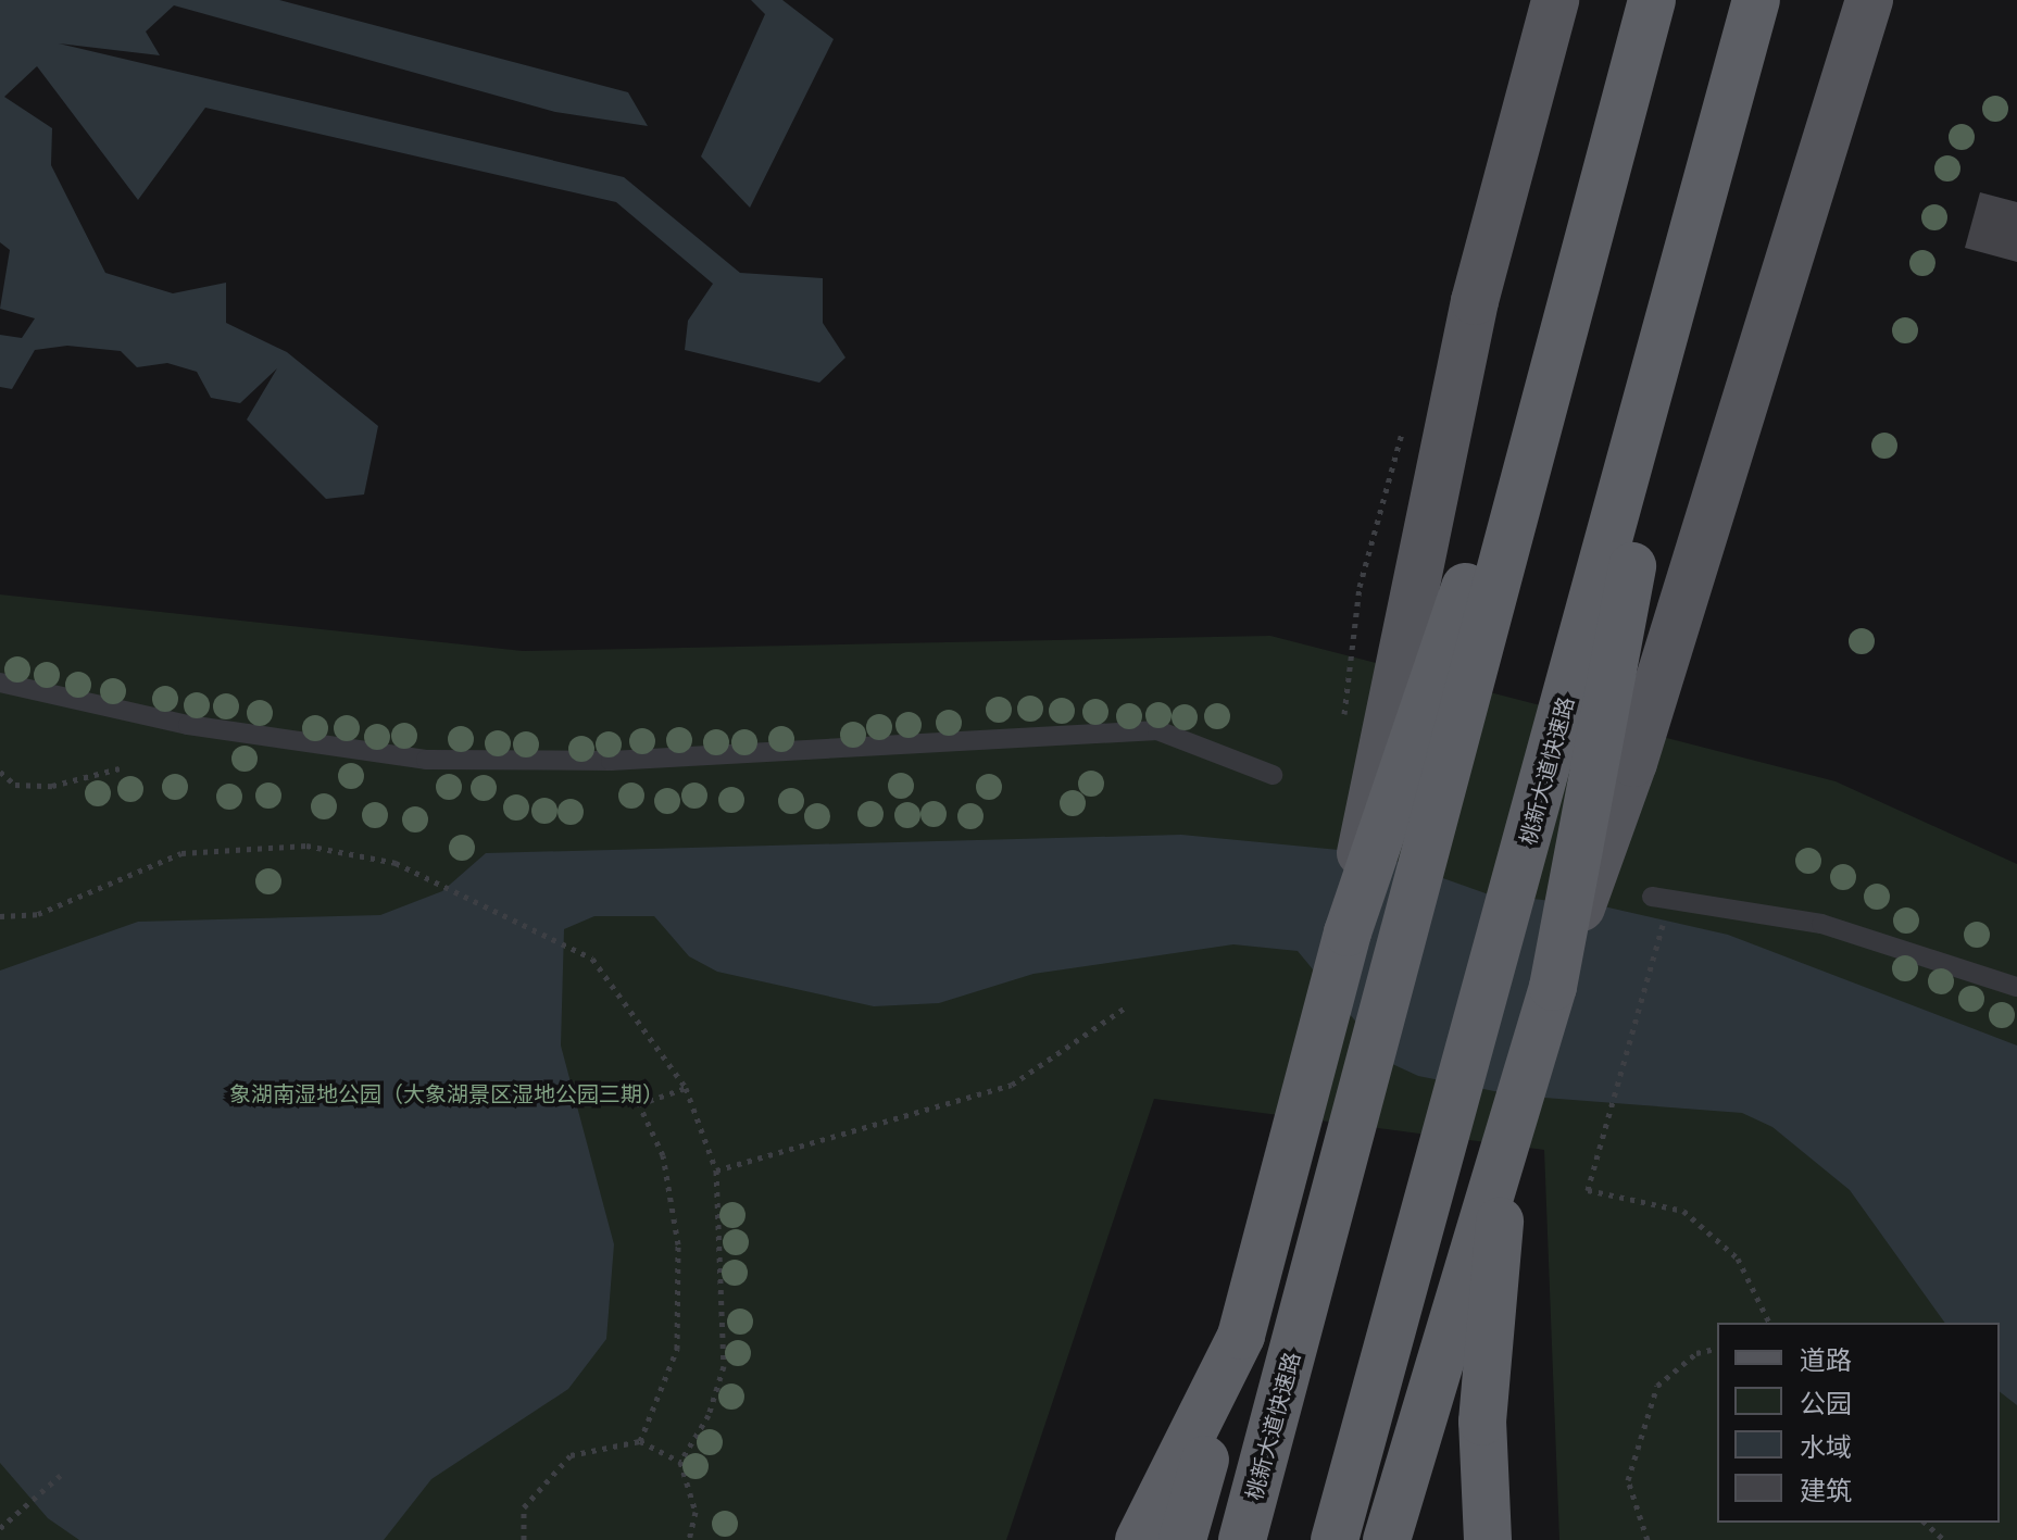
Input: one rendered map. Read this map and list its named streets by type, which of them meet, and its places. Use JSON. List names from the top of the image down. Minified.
{"streets":{"highway":["桃新大道快速路"]},"parks":["象湖南湿地公园（大象湖景区湿地公园三期）"],"legend":["道路","公园","水域","建筑"]}
